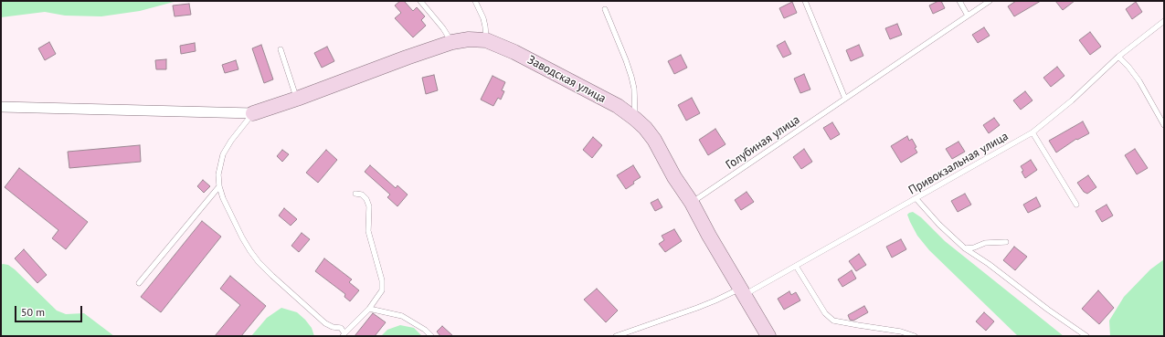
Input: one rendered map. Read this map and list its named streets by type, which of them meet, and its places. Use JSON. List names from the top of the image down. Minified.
{"streets":{"street":["Заводская улица"],"lane":["Голубиная улица","Привокзальная улица"]},"crossings":[["Заводская улица","Голубиная улица"],["Заводская улица","Привокзальная улица"]],"scale_bar":"50 m"}
